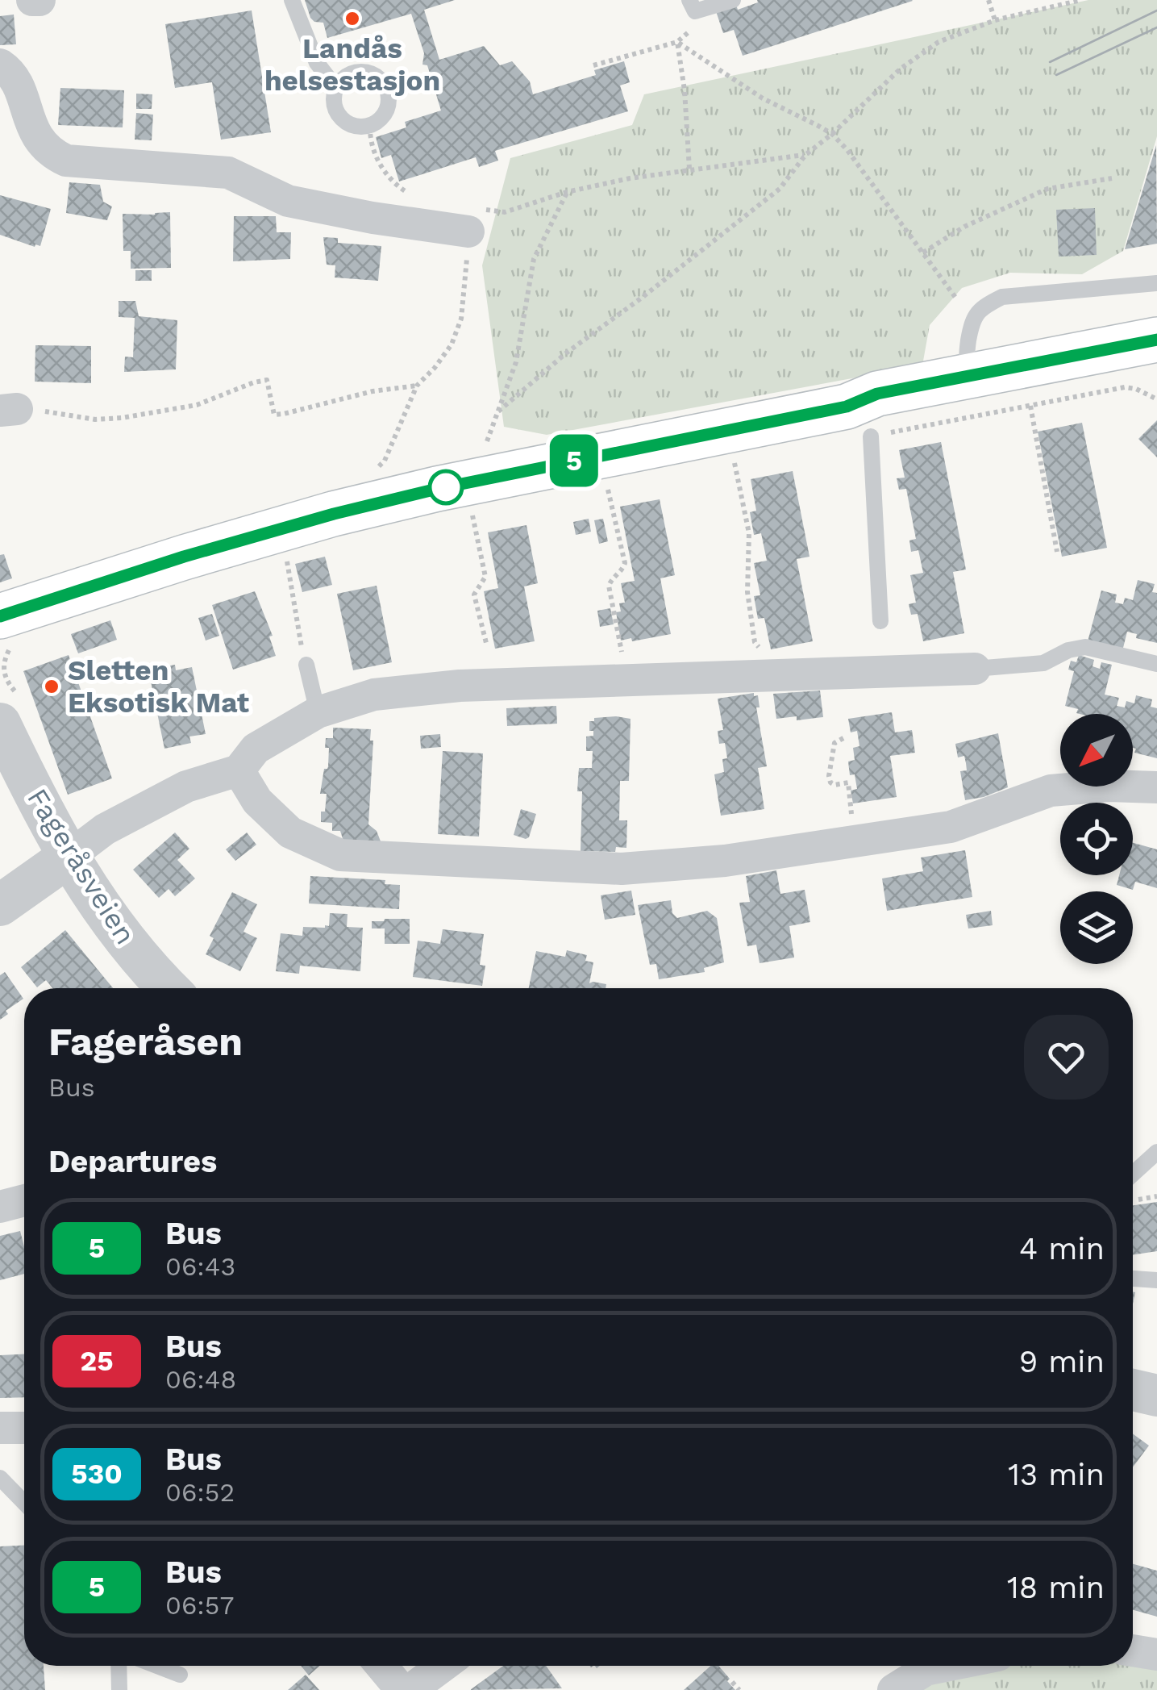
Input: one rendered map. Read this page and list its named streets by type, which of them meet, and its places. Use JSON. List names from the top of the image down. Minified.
{"streets":{"street":["Fageråsveien"]},"places":["Landås helsestasjon","Sletten Eksotisk Mat"],"lines":["bus line 5"],"north":"bottom left","page":{"on_map":"5","heading":[["Fageråsen","Bus"],"Departures"],"list":[{"mark":"5","name":"Bus","note":"06:43","value":"4 min"},{"mark":"25","name":"Bus","note":"06:48","value":"9 min"},{"mark":"530","name":"Bus","note":"06:52","value":"13 min"},{"mark":"5","name":"Bus","note":"06:57","value":"18 min"}]}}
